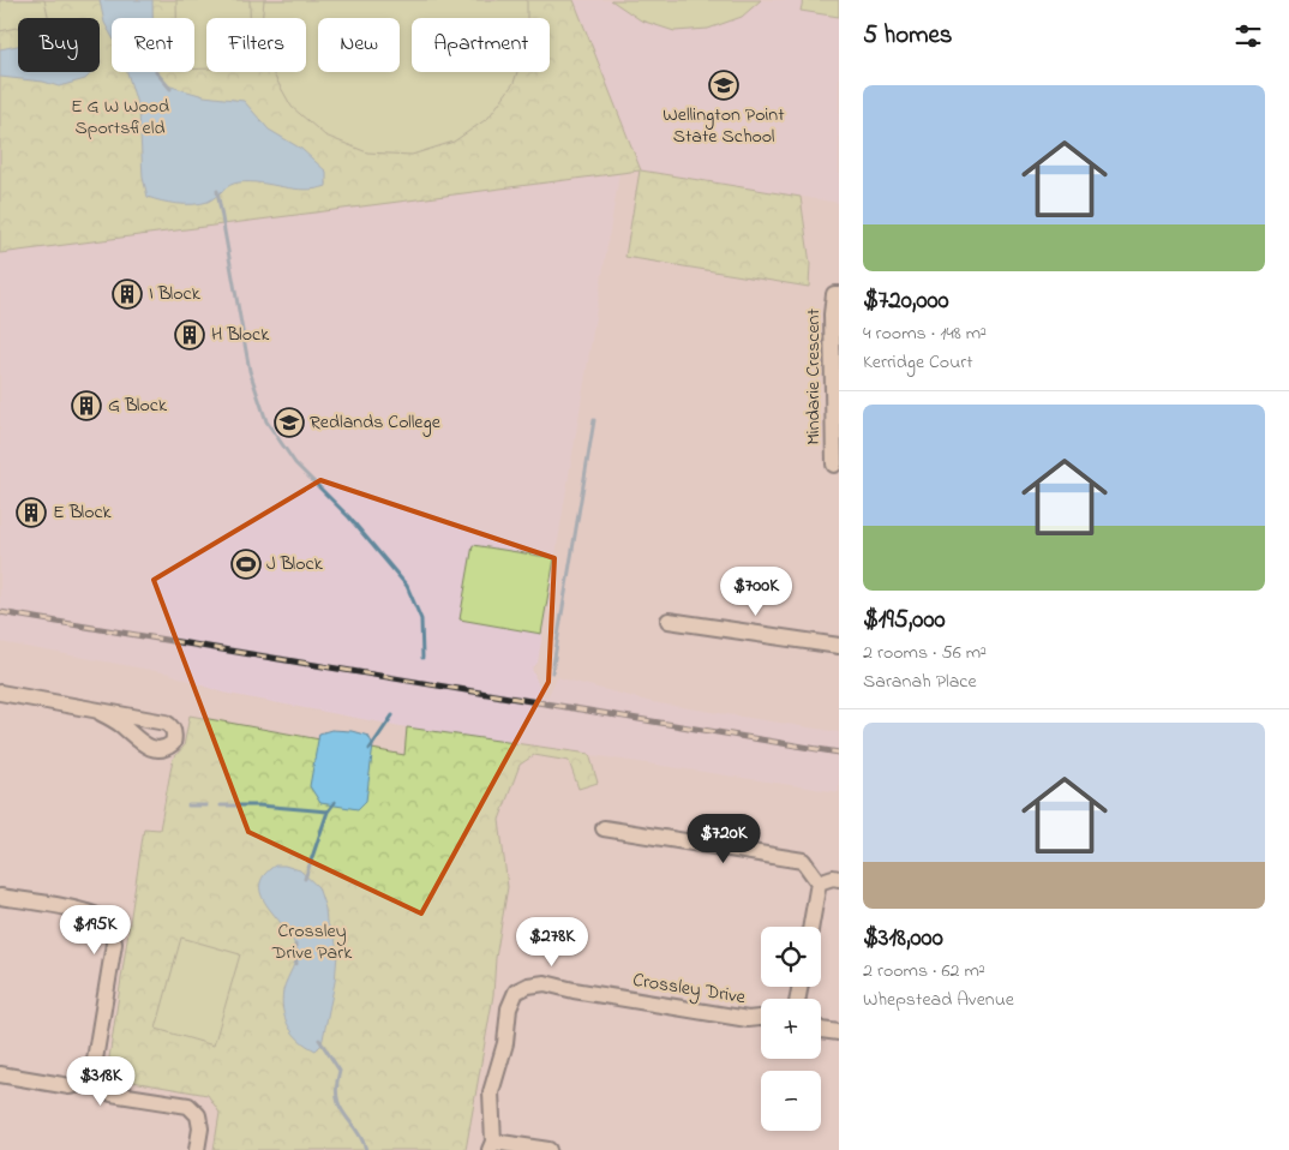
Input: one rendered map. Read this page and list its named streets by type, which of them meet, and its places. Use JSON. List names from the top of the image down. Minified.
{"streets":{"street":["Mindarie Crescent","Crossley Drive"]},"parks":["E G W Wood Sportsfield","Crossley Drive Park"],"places":{"school or university":["Wellington Point State School","Redlands College"],"building":["I Block","H Block","G Block","E Block"],"sports":["J Block"]},"page":{"heading":"5 homes","chip":["Buy","Rent","Filters","New","Apartment"],"list":[{"name":"$720,000","note":"4 rooms · 148 m² · Kerridge Court"},{"name":"$195,000","note":"2 rooms · 56 m² · Saranah Place"},{"name":"$318,000","note":"2 rooms · 62 m² · Whepstead Avenue"}],"price":["$700K","$720K","$195K","$278K","$318K"],"map_buttons":["+","−"]}}
